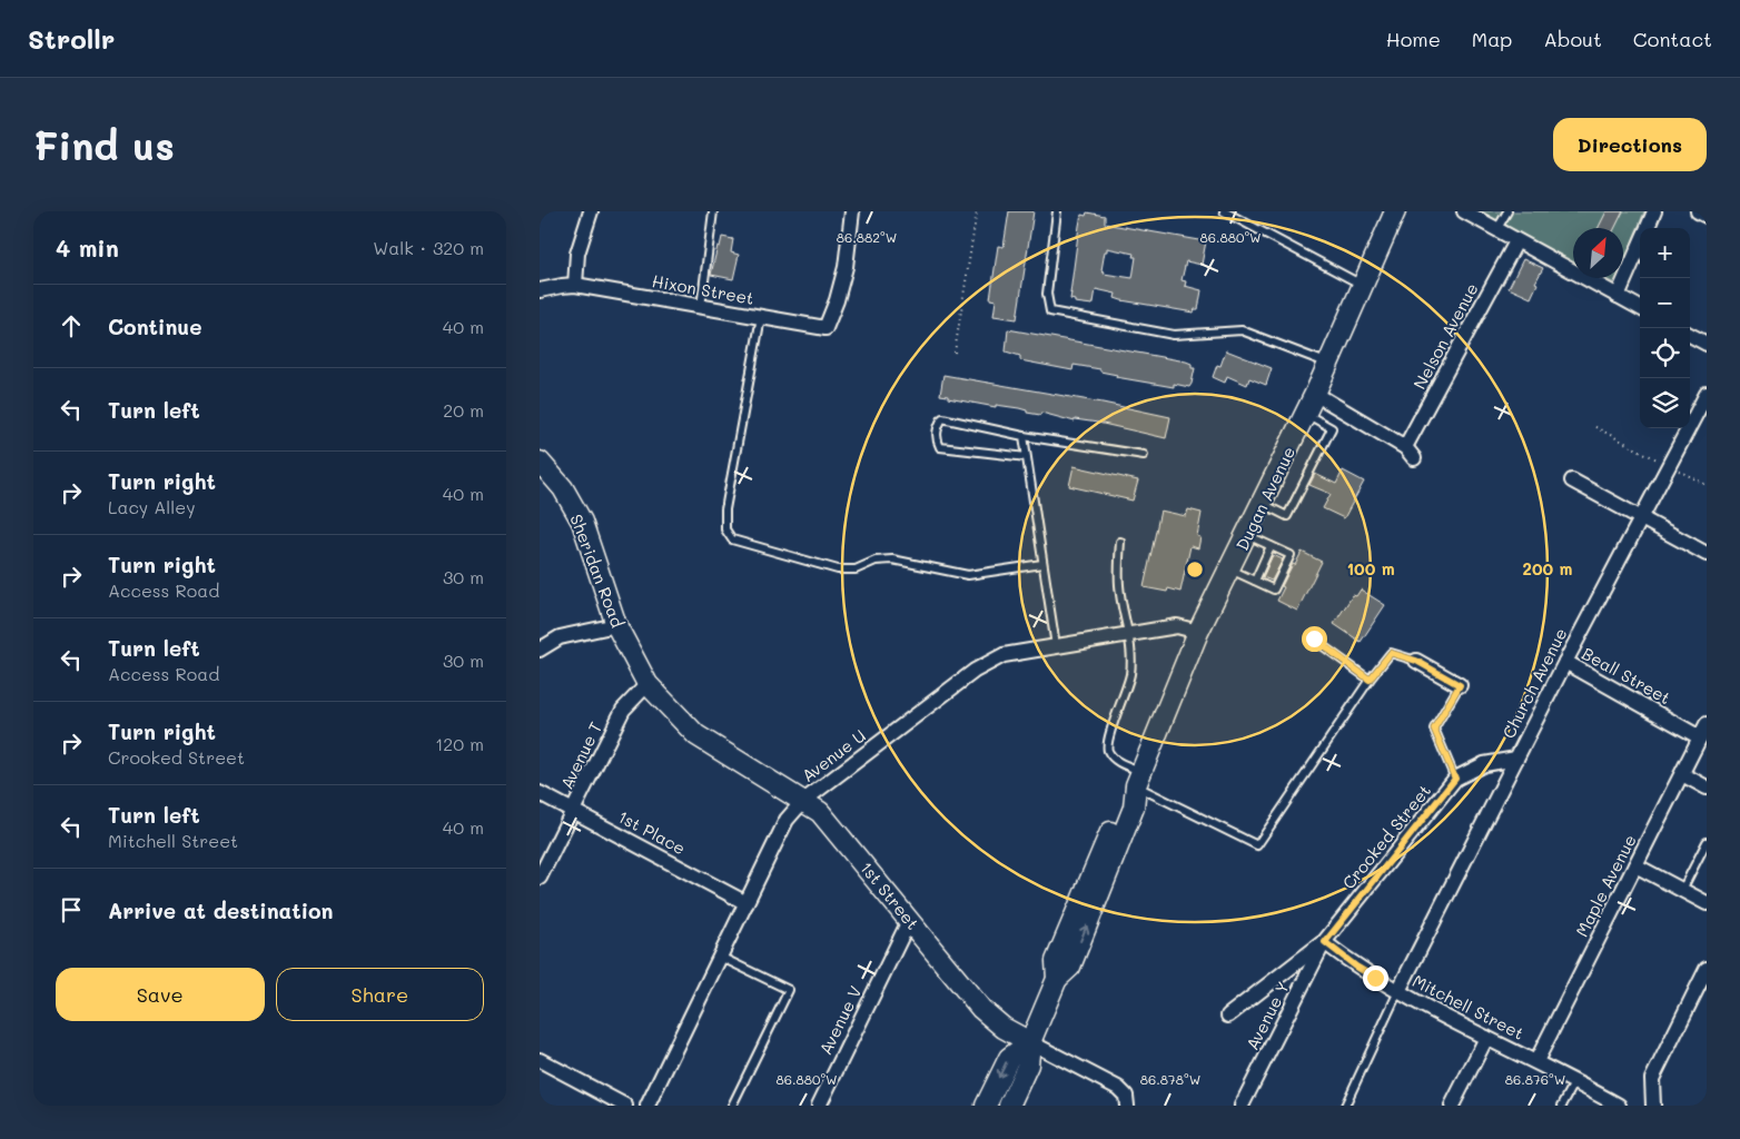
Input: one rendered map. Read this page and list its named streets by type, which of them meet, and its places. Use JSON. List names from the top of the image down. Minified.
{"streets":{"main road":["Dugan Avenue","Sheridan Road","1st Street"],"street":["Hixon Street","Nelson Avenue","Beall Street","Church Avenue","Avenue T","Avenue U","1st Place","Crooked Street","Maple Avenue","Mitchell Street","Avenue Y","Avenue V"]},"crossings":[["Dugan Avenue","Avenue U"],["Dugan Avenue","1st Street"],["Sheridan Road","Avenue T"],["Sheridan Road","1st Street"],["Beall Street","Church Avenue"],["Beall Street","Maple Avenue"],["Church Avenue","Crooked Street"],["Church Avenue","Mitchell Street"],["Avenue T","1st Place"],["Avenue T","1st Street"],["Avenue U","1st Place"],["Avenue U","1st Street"],["Crooked Street","Mitchell Street"],["Crooked Street","Avenue Y"],["Maple Avenue","Mitchell Street"],["1st Street","Avenue V"],["Mitchell Street","Avenue Y"]],"north":"top right","page":{"header":"Strollr","nav":["Home","Map","About","Contact"],"buttons":["Directions",["Save","Share"]],"title":"Find us","heading":["4 min","Walk · 320 m"],"map_buttons":["+","−"],"list":[["Continue","40 m"],["Turn left","20 m"],["Turn right","Lacy Alley","40 m"],["Turn right","Access Road","30 m"],["Turn left","Access Road","30 m"],["Turn right","Crooked Street","120 m"],["Turn left","Mitchell Street","40 m"],"Arrive at destination"]},"coordinates":["86.882°W","86.880°W","86.878°W","86.876°W"],"rings":["100 m","200 m"]}
